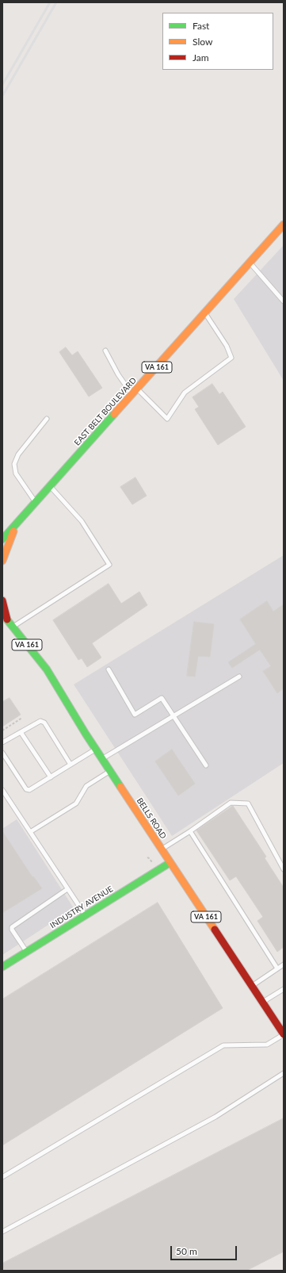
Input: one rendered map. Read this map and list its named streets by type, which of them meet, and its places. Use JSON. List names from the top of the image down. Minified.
{"streets":{"main road":["VA 161","EAST BELT BOULEVARD","BELLS ROAD","INDUSTRY AVENUE"]},"crossings":[["VA 161","EAST BELT BOULEVARD"],["VA 161","BELLS ROAD"],["BELLS ROAD","INDUSTRY AVENUE"]],"legend":["Fast","Slow","Jam"],"scale_bar":"50 m"}
